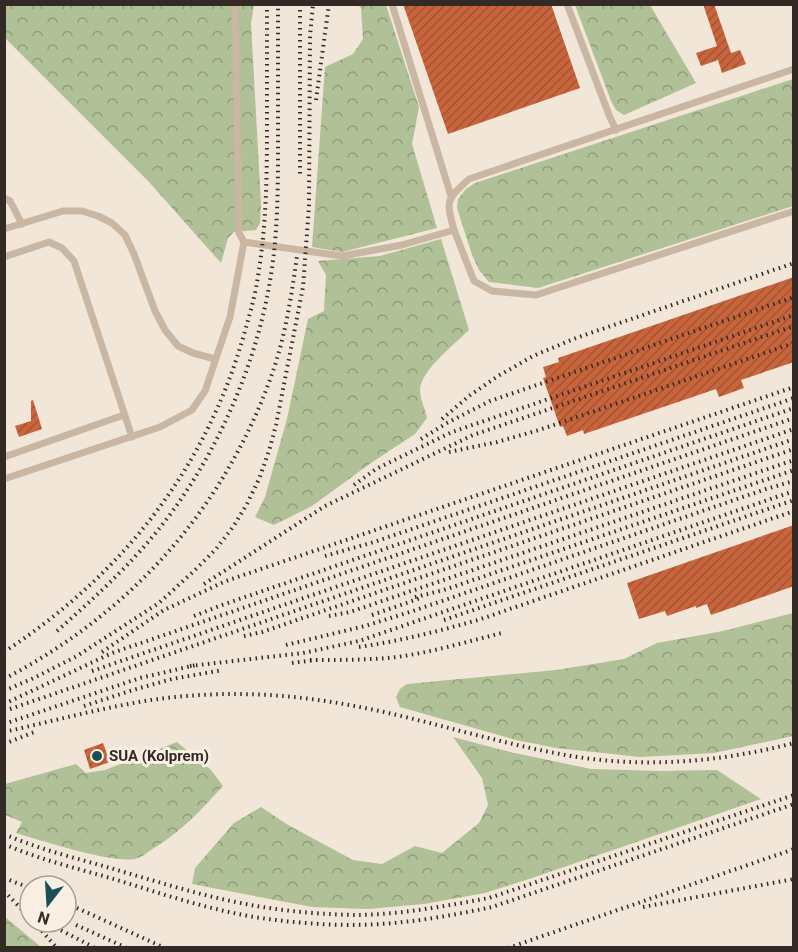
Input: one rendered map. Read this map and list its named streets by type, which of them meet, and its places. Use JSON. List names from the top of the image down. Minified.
{"places":["SUA (Kolprem)"],"north":"bottom"}
